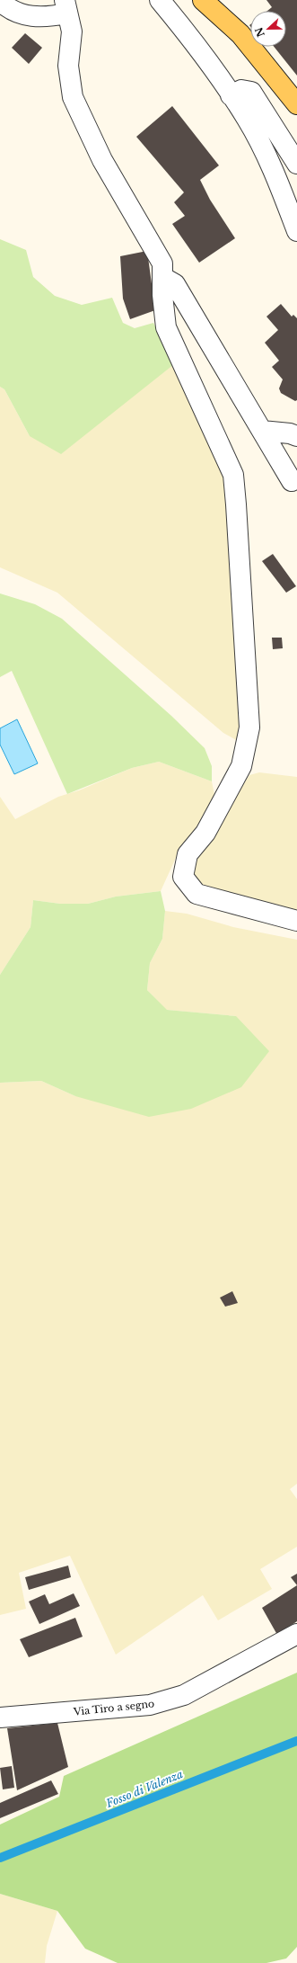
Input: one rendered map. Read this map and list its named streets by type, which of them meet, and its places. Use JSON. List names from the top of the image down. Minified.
{"streets":{"street":["Via Tiro a segno"]},"water":["Fosso di Valenza"],"north":"left"}
